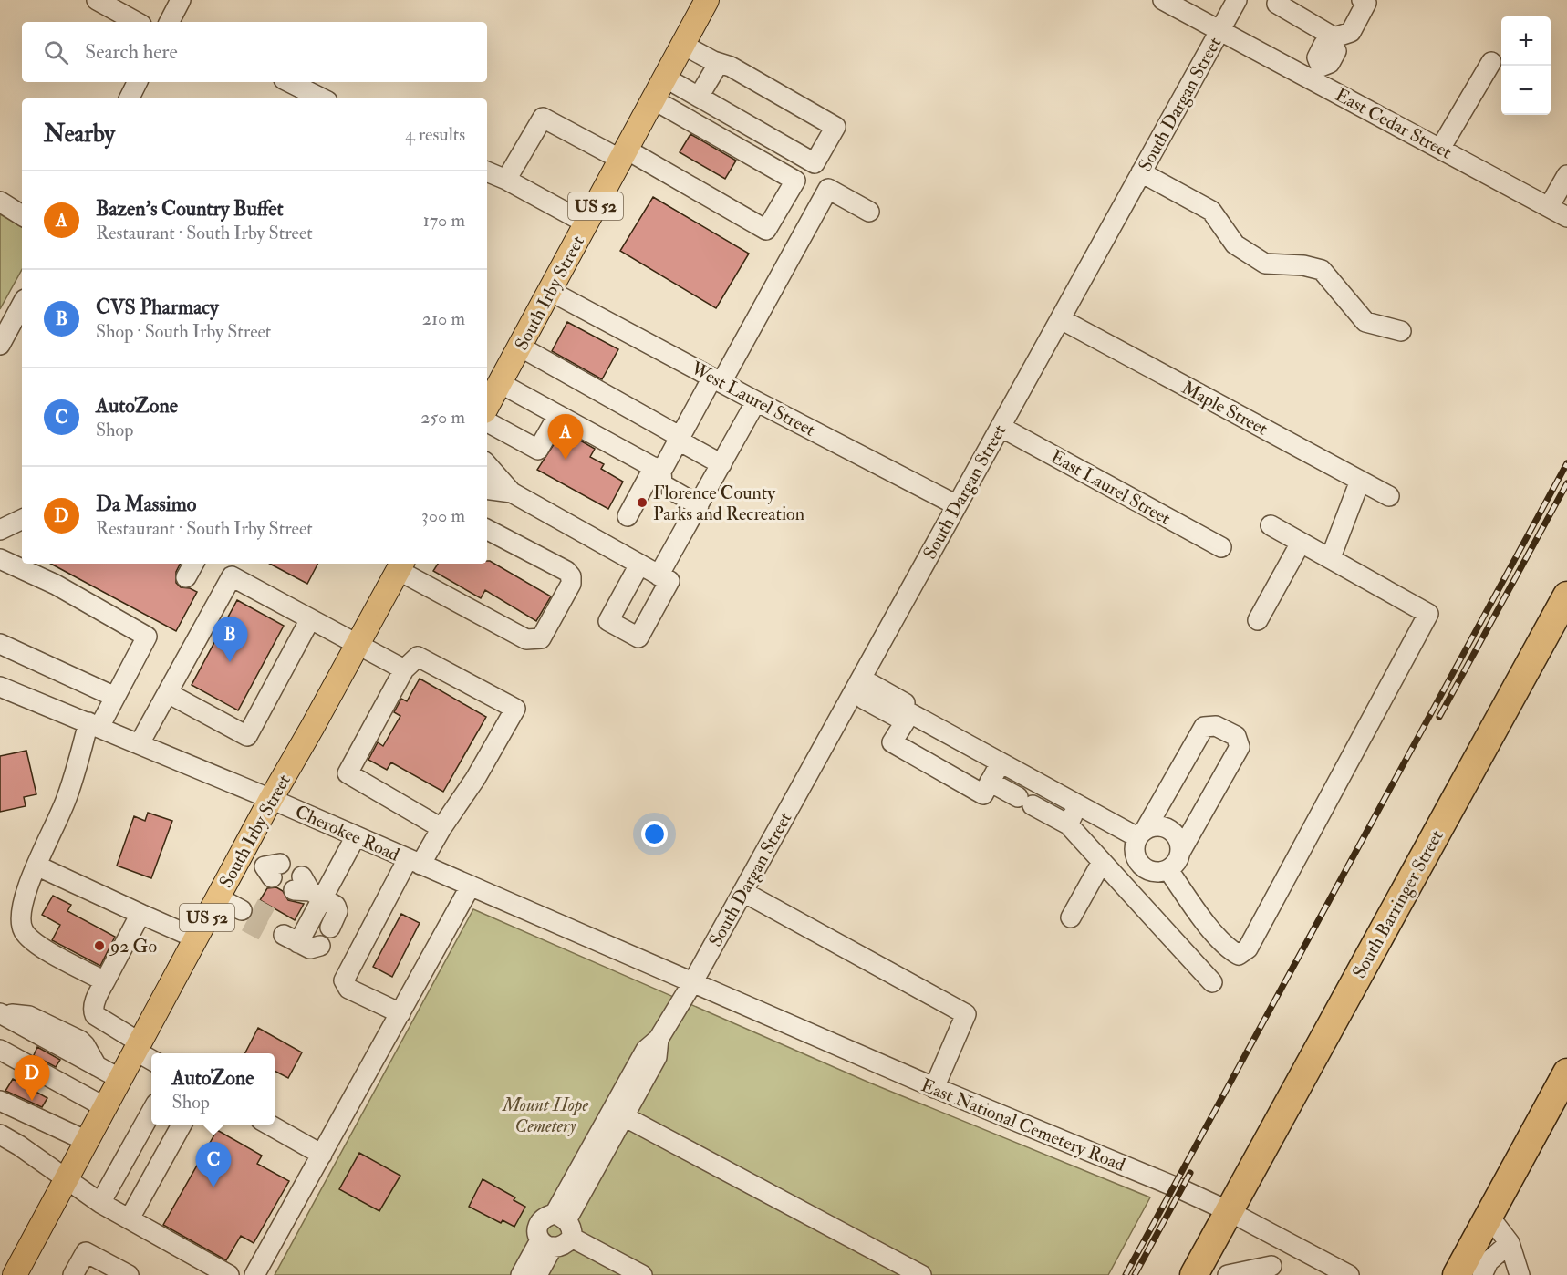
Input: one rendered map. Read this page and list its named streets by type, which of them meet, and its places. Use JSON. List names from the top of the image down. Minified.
{"streets":{"highway":["South Barringer Street"],"main road":["US 52","South Irby Street"],"street":["South Dargan Street","East Cedar Street","West Laurel Street","Maple Street","East Laurel Street","Cherokee Road","East National Cemetery Road"]},"crossings":[["South Dargan Street","East Cedar Street"],["South Dargan Street","West Laurel Street"],["South Dargan Street","Maple Street"],["South Dargan Street","East Laurel Street"],["South Dargan Street","Cherokee Road"],["South Dargan Street","East National Cemetery Road"],["South Irby Street","West Laurel Street"],["South Irby Street","Cherokee Road"],["Cherokee Road","East National Cemetery Road"],["South Barringer Street","East National Cemetery Road"]],"parks":["Mount Hope Cemetery"],"places":["Florence County Parks and Recreation","92 Go"],"page":{"map_buttons":["+","−"],"search":"Search here","heading":["Nearby","4 results"],"list":[{"mark":"A","name":"Bazen's Country Buffet","note":"Restaurant · South Irby Street","value":"170 m"},{"mark":"B","name":"CVS Pharmacy","note":"Shop · South Irby Street","value":"210 m"},{"mark":"C","name":"AutoZone","note":"Shop","value":"250 m"},{"mark":"D","name":"Da Massimo","note":"Restaurant · South Irby Street","value":"300 m"}],"pins":["A","B","D","C"],"popup":["AutoZone","Shop"]}}
